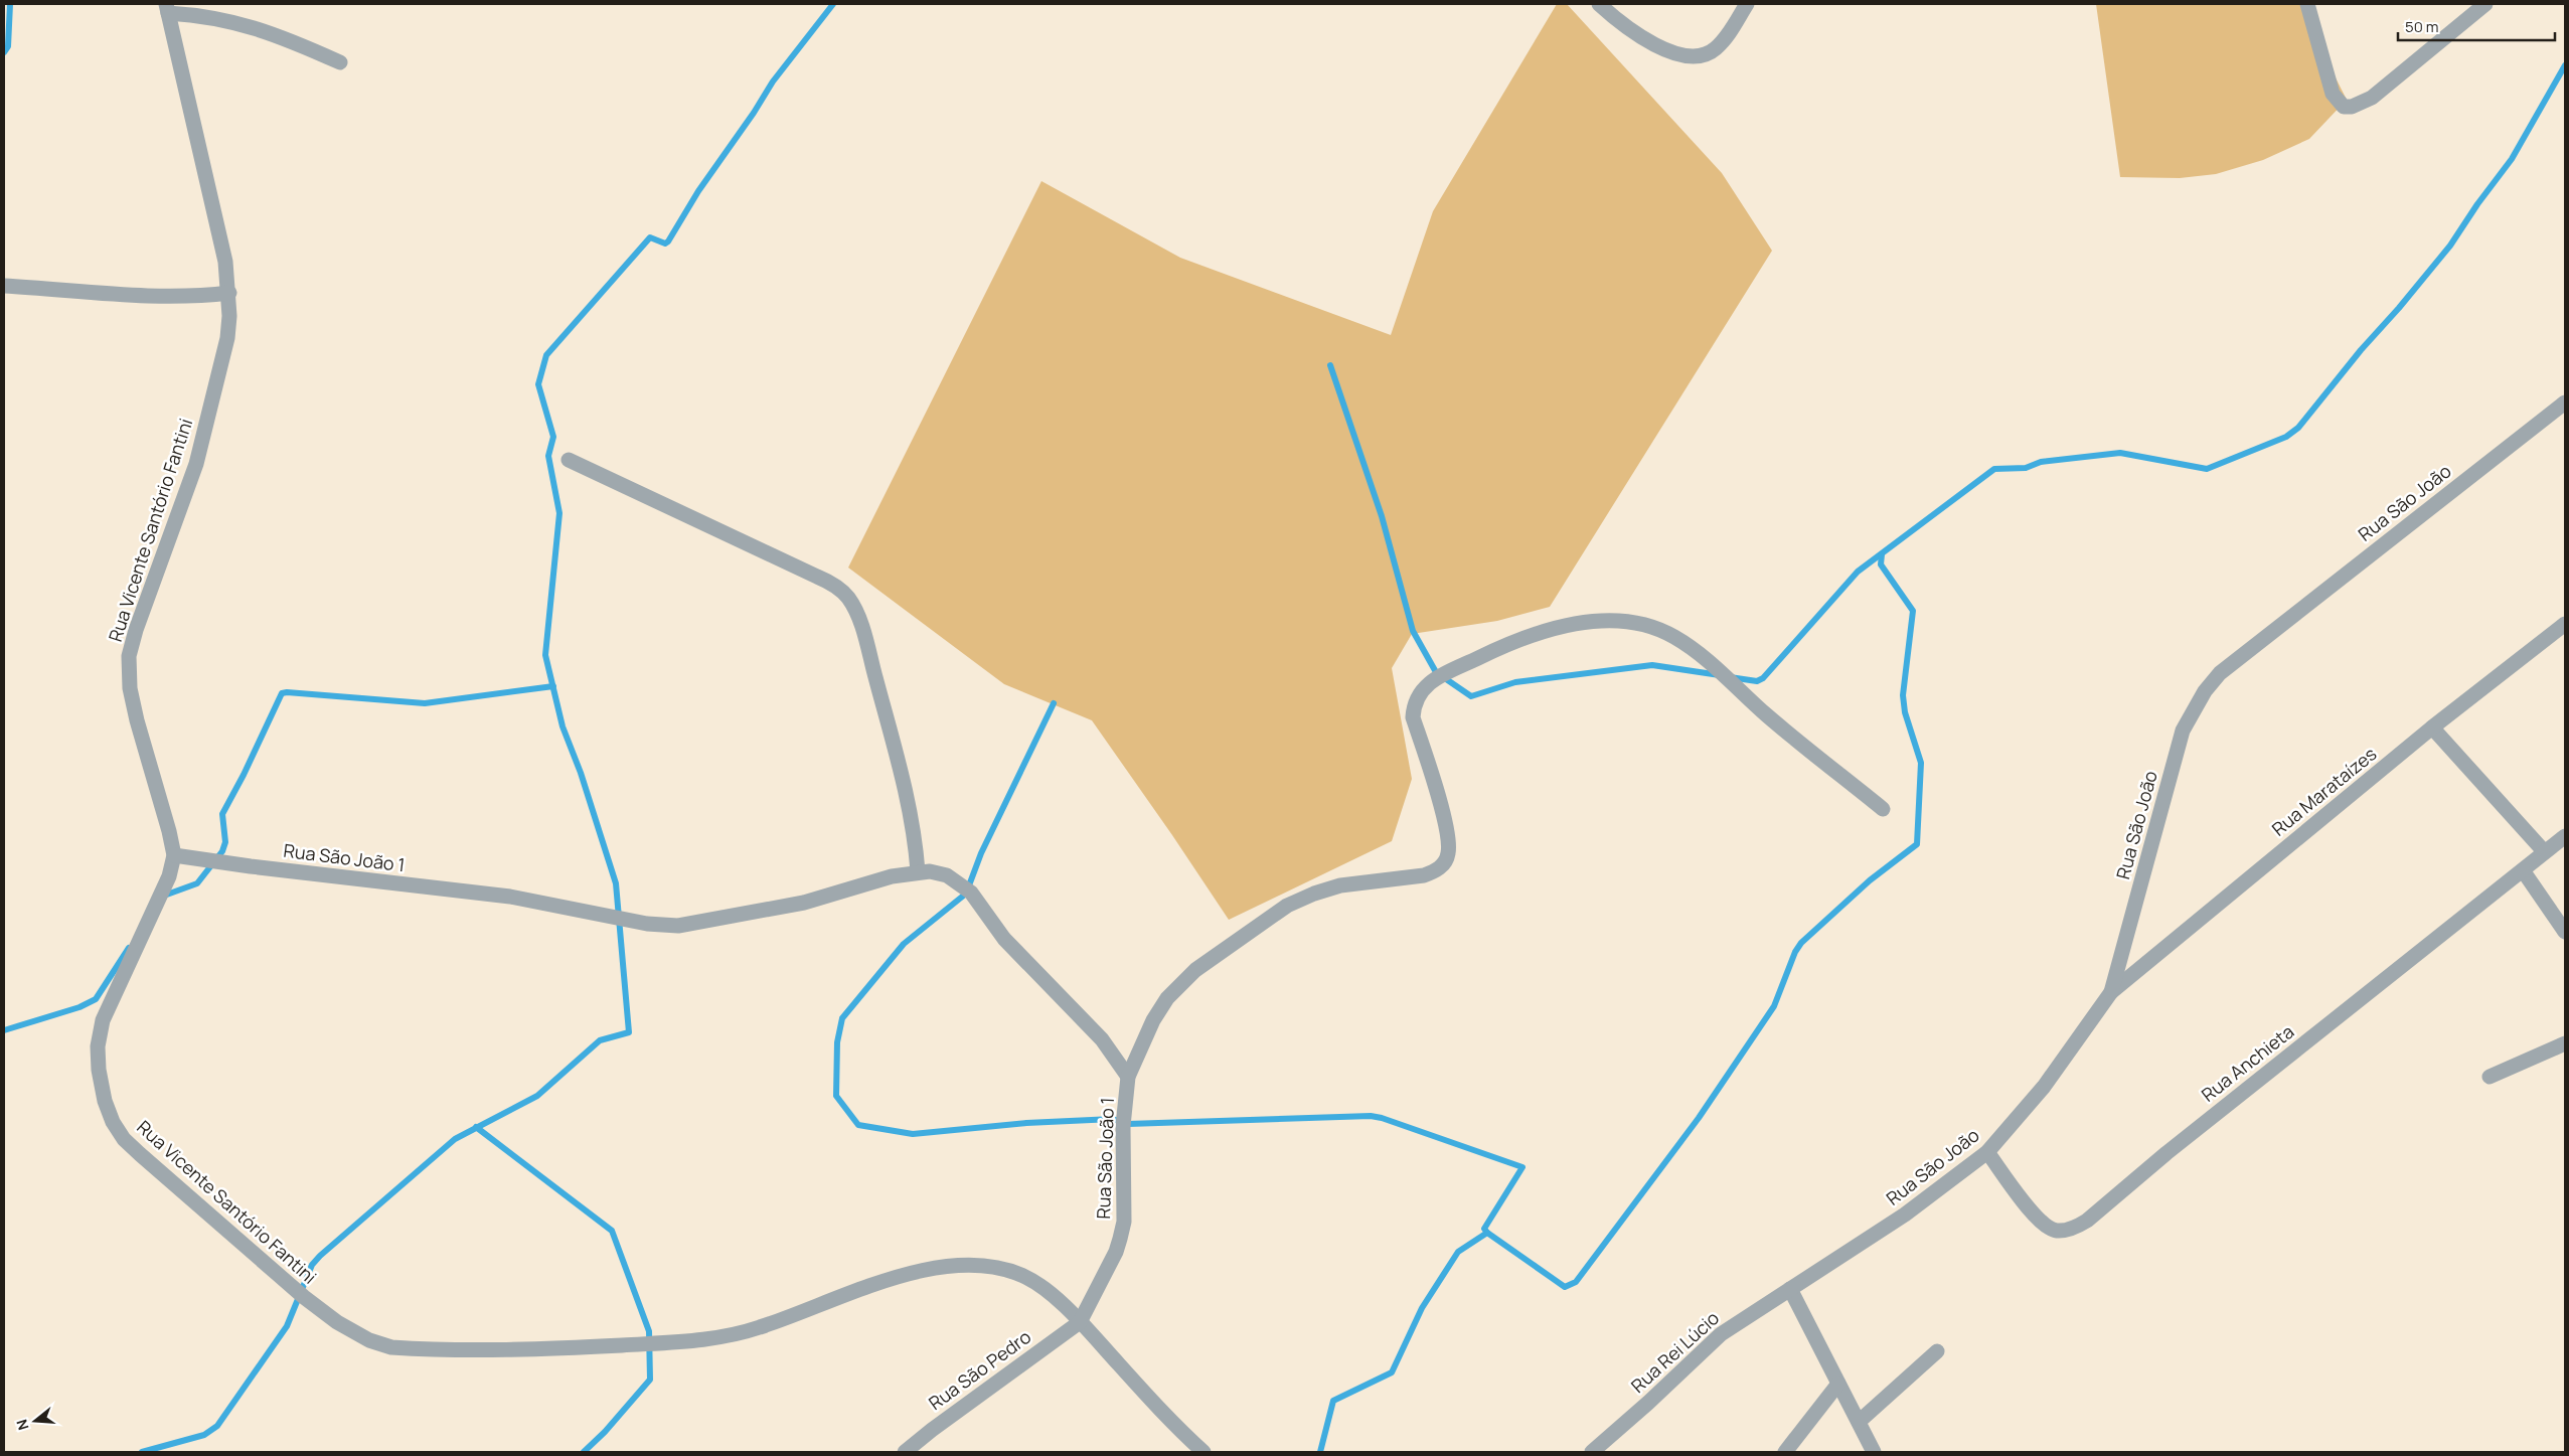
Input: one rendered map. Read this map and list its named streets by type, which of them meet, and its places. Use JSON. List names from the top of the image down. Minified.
{"streets":{"street":["Rua São João","Rua Vicente Santório Fantini","Rua Marataízes","Rua São João 1","Rua Anchieta","Rua Rei Lúcio","Rua São Pedro"]},"crossings":[["Rua São João","Rua Marataízes"],["Rua São João","Rua Anchieta"],["Rua São João","Rua Rei Lúcio"],["Rua Vicente Santório Fantini","Rua São João 1"],["Rua Vicente Santório Fantini","Rua São Pedro"],["Rua São João 1","Rua São Pedro"]],"scale_bar":"50 m","north":"left"}
